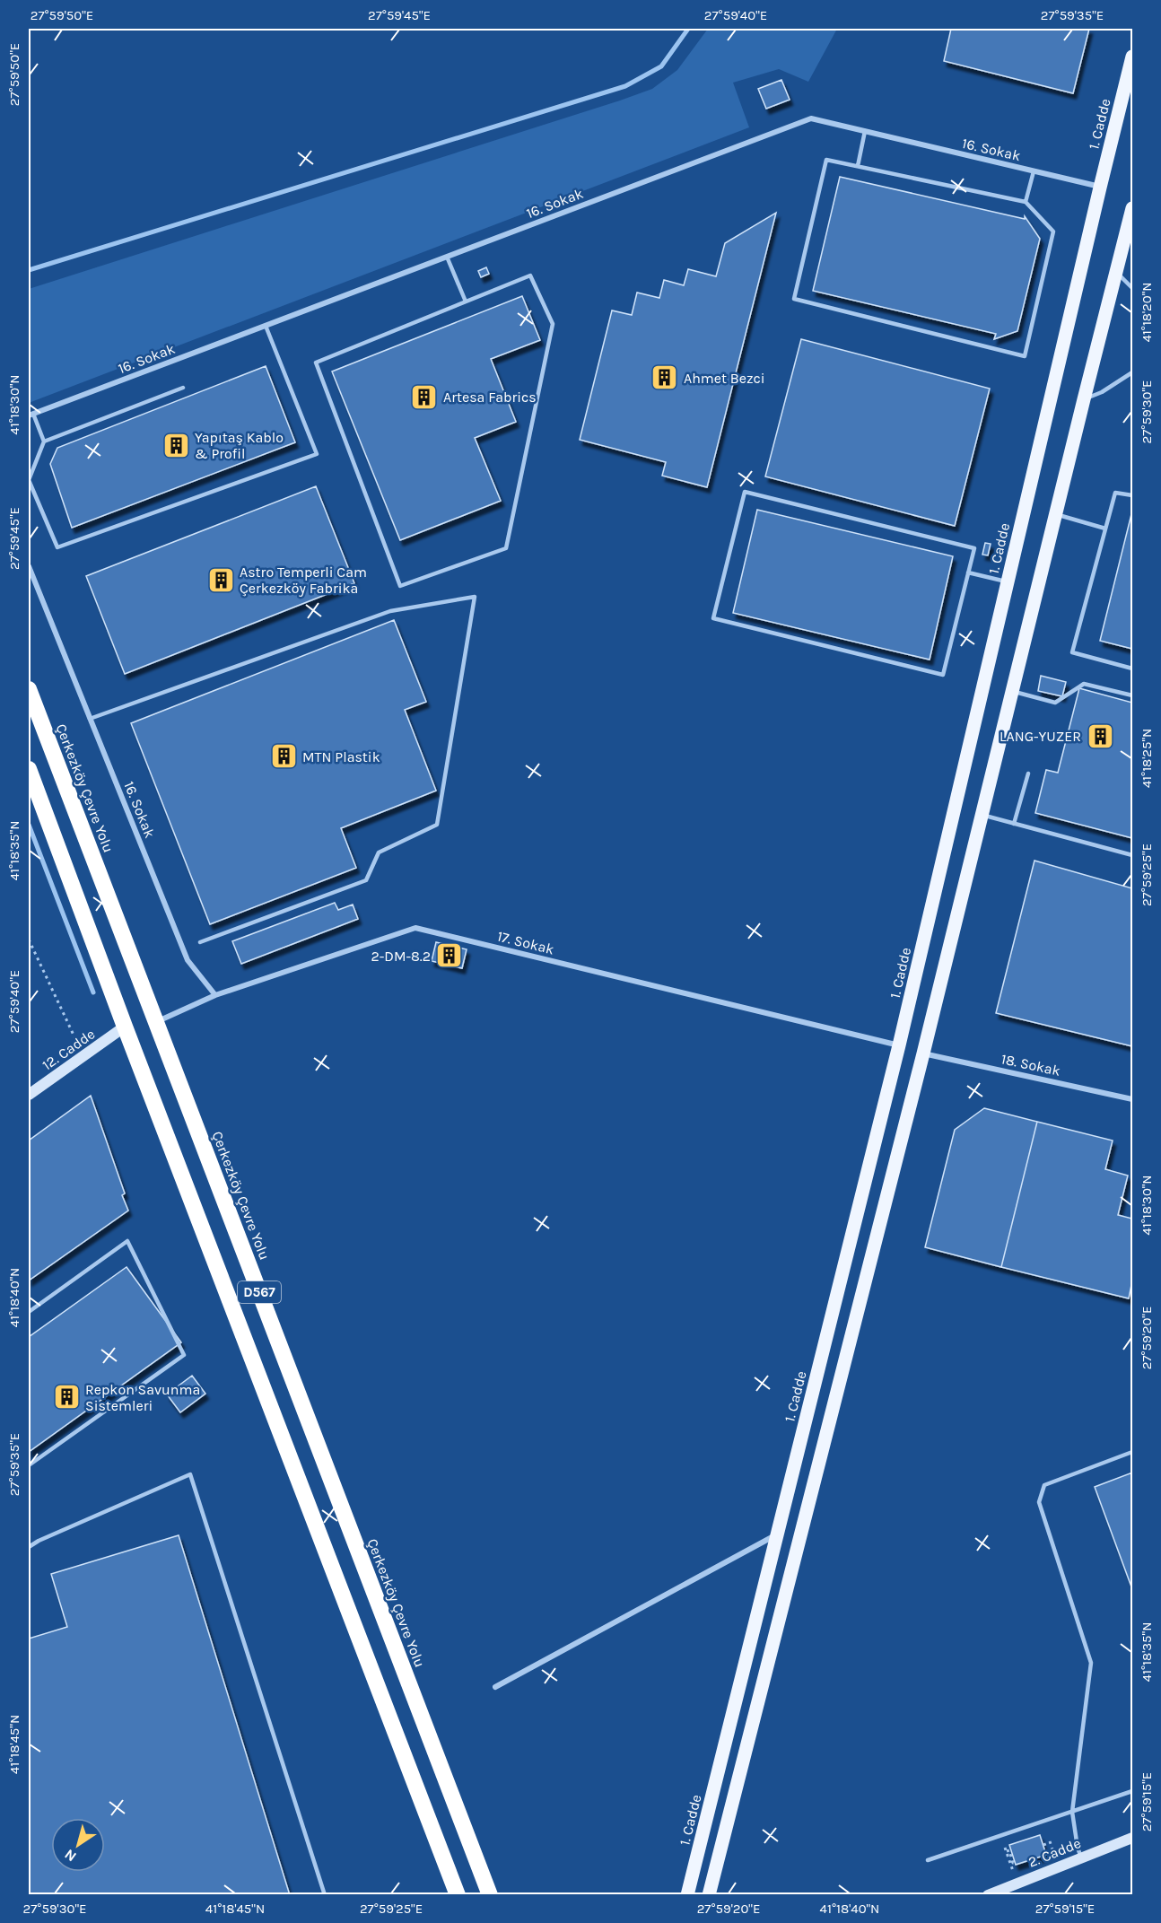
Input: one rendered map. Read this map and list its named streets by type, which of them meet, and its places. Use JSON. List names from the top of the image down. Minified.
{"streets":{"highway":["Çerkezköy Çevre Yolu","D567"],"main road":["1. Cadde"],"street":["16. Sokak","17. Sokak","12. Cadde","18. Sokak","2. Cadde"]},"crossings":[["1. Cadde","16. Sokak"],["1. Cadde","17. Sokak"],["16. Sokak","17. Sokak"],["Çerkezköy Çevre Yolu","17. Sokak"],["12. Cadde","D567"]],"places":{"building":["Ahmet Bezci","Artesa Fabrics","Yapıtaş Kablo & Profil","Astro Temperli Cam Çerkezköy Fabrika","LANG-YUZER","MTN Plastik","2-DM-8.2","Repkon Savunma Sistemleri"]},"north":"bottom left","coordinates":["27°59'50\"E","27°59'45\"E","27°59'40\"E","27°59'35\"E","41°18'20\"N","41°18'30\"N","27°59'30\"E","41°18'25\"N","41°18'35\"N","27°59'25\"E","41°18'40\"N","27°59'20\"E","41°18'45\"N","27°59'15\"E"]}
